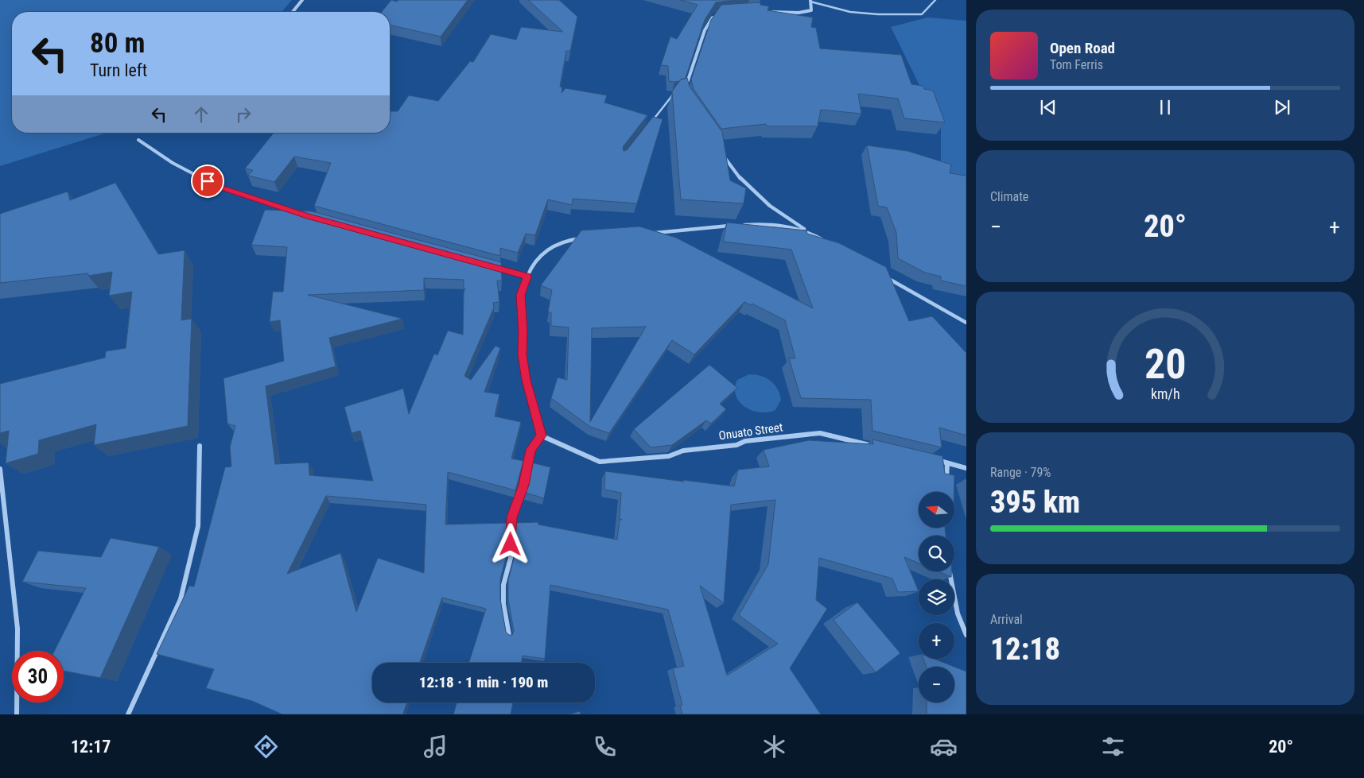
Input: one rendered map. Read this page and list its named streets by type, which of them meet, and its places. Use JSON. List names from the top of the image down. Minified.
{"streets":{"street":["Onuato Street"]},"north":"left","page":{"turn":["80 m","Turn left"],"song":["Open Road","Tom Ferris"],"tile":["Climate",["Range · 79%","395 km"],["Arrival","12:18"]],"heat":["−","20°","+"],"map_buttons":["+","−"],"limit":"30","trip":"12:18 · 1 min · 190 m","tabs":["12:17","20°"],"gauge":["20","km/h"]}}
